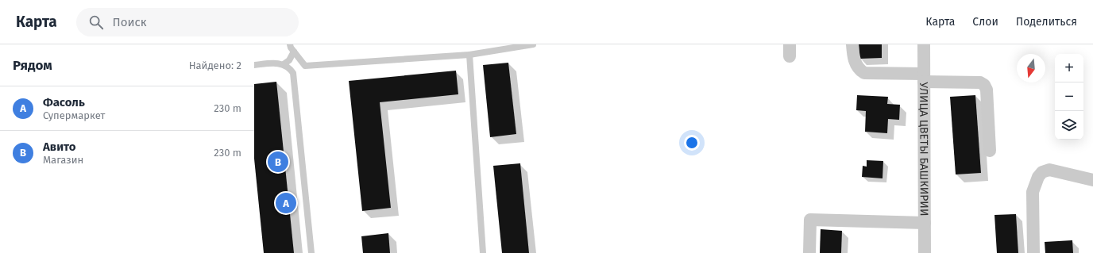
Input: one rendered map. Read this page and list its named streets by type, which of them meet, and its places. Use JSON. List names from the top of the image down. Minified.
{"streets":{"street":["УЛИЦА ЦВЕТЫ БАШКИРИИ"]},"north":"bottom","page":{"header":"Карта","search":"Поиск","nav":["Карта","Слои","Поделиться"],"heading":["Рядом","Найдено: 2"],"map_buttons":["+","−"],"list":[{"mark":"A","name":"Фасоль","note":"Супермаркет","value":"230 m"},{"mark":"B","name":"Авито","note":"Магазин","value":"230 m"}],"pins":["B","A"]}}
